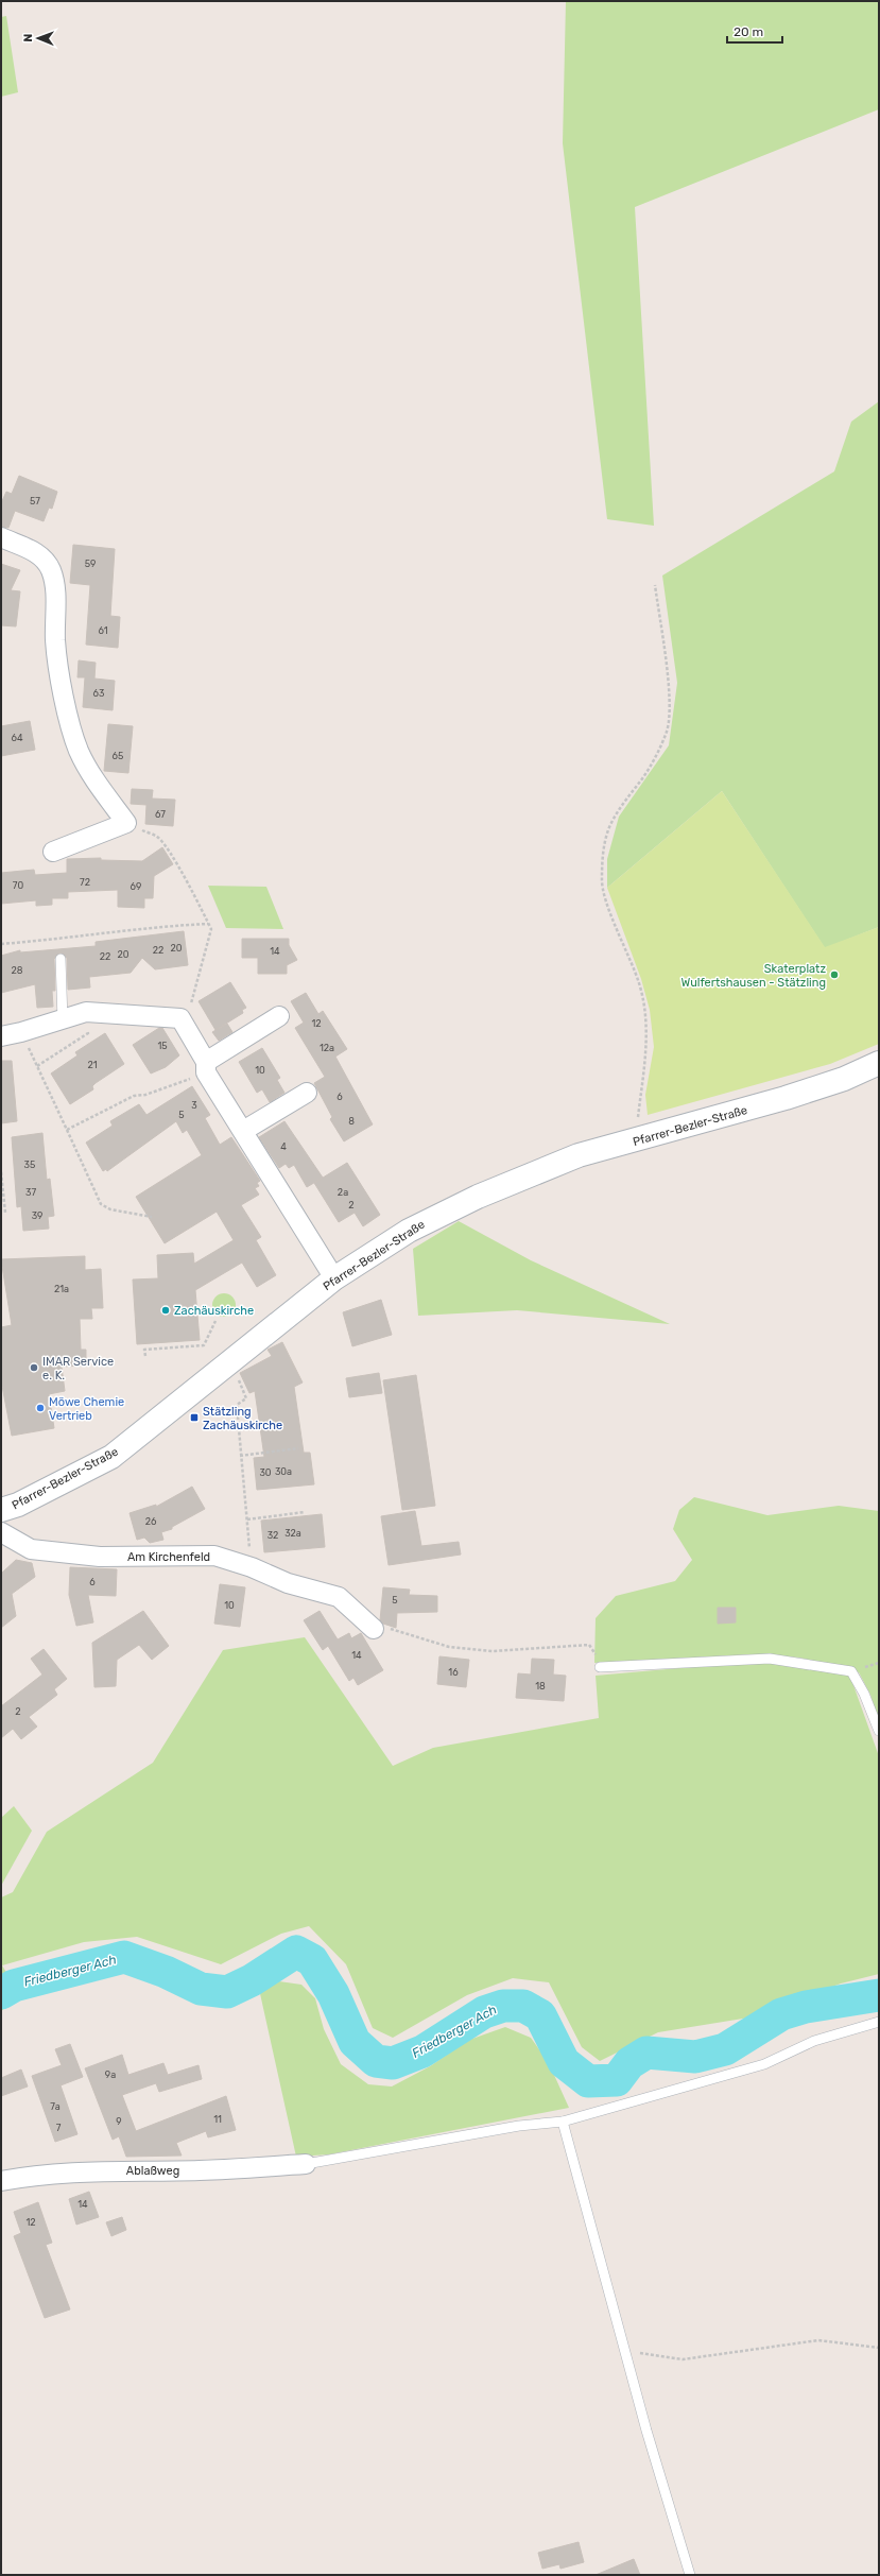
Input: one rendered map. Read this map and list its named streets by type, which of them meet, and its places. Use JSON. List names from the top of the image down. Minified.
{"streets":{"street":["Pfarrer-Bezler-Straße","Am Kirchenfeld","Ablaßweg"]},"water":["Friedberger Ach"],"places":{"other":["Skaterplatz Wulfertshausen - Stätzling","Zachäuskirche","IMAR Service e. K.","Möwe Chemie Vertrieb"],"transit":["Stätzling Zachäuskirche"]},"house_numbers":["57","59","61","63","64","65","67","72","70","69","20","22","14","20","22","28","12","15","12a","21","10","6","3","5","8","4","35","37","2a","2","39","21a","30a","30","26","32a","32","6","5","10","14","16","18","2","9a","7a","11","9","7","14","12"],"scale_bar":"20 m","north":"left"}
